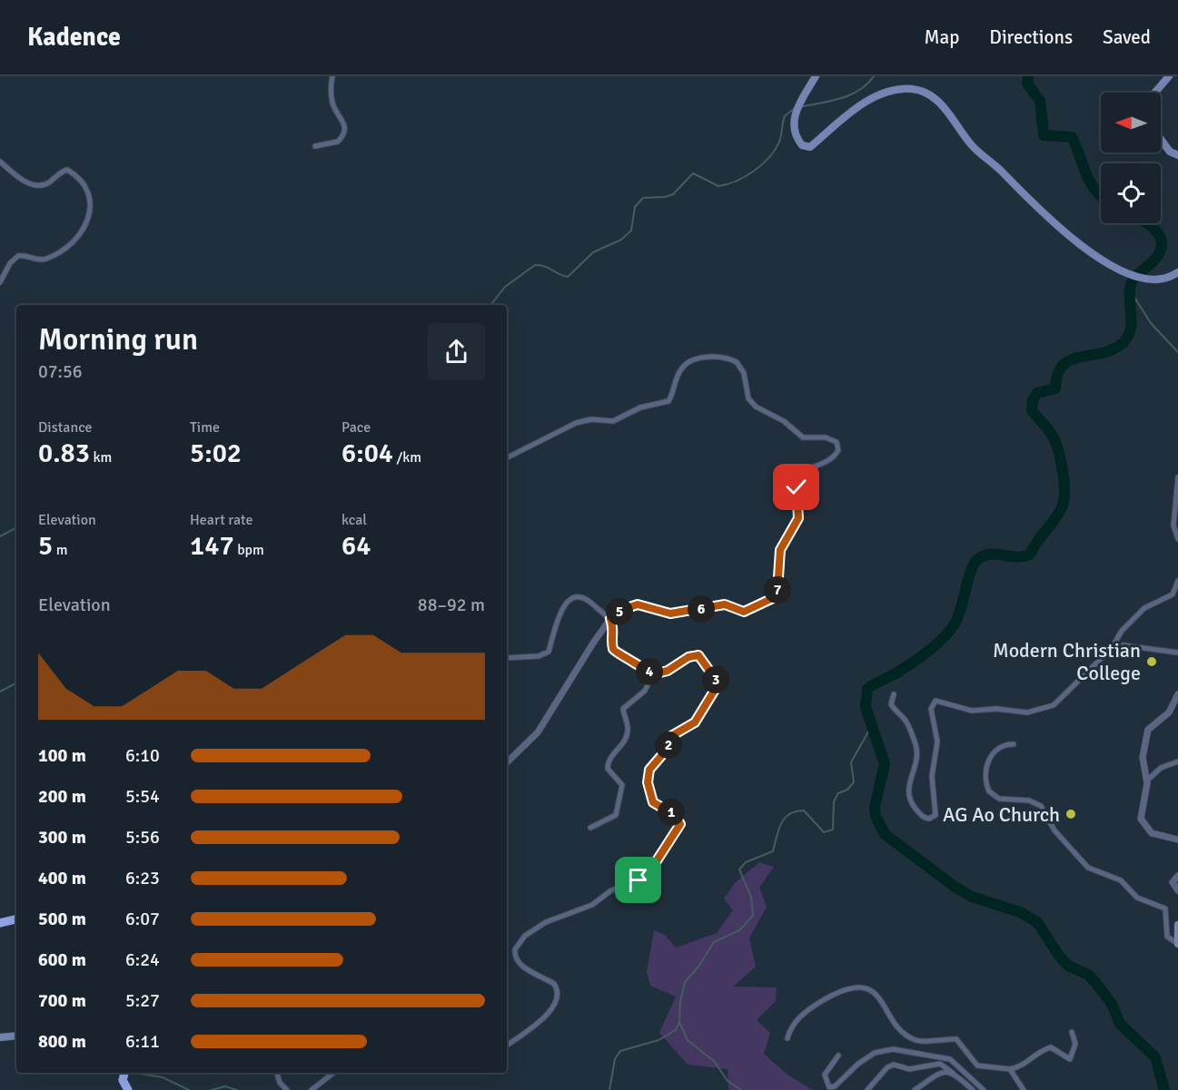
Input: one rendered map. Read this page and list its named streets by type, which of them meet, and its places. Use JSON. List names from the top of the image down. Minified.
{"places":["Modern Christian College","AG Ao Church"],"north":"left","page":{"header":"Kadence","nav":["Map","Directions","Saved"],"heading":["Morning run","07:56"],"stats":[["Distance","0.83 km"],["Time","5:02"],["Pace","6:04 /km"],["Elevation","5 m"],["Heart rate","147 bpm"],["kcal","64"]],"pins":["7","6","5","4","3","2","1"],"chart":["Elevation","88–92 m"],"list":[{"name":"100 m","note":"6:10"},{"name":"200 m","note":"5:54"},{"name":"300 m","note":"5:56"},{"name":"400 m","note":"6:23"},{"name":"500 m","note":"6:07"},{"name":"600 m","note":"6:24"},{"name":"700 m","note":"5:27"},{"name":"800 m","note":"6:11"}]}}
